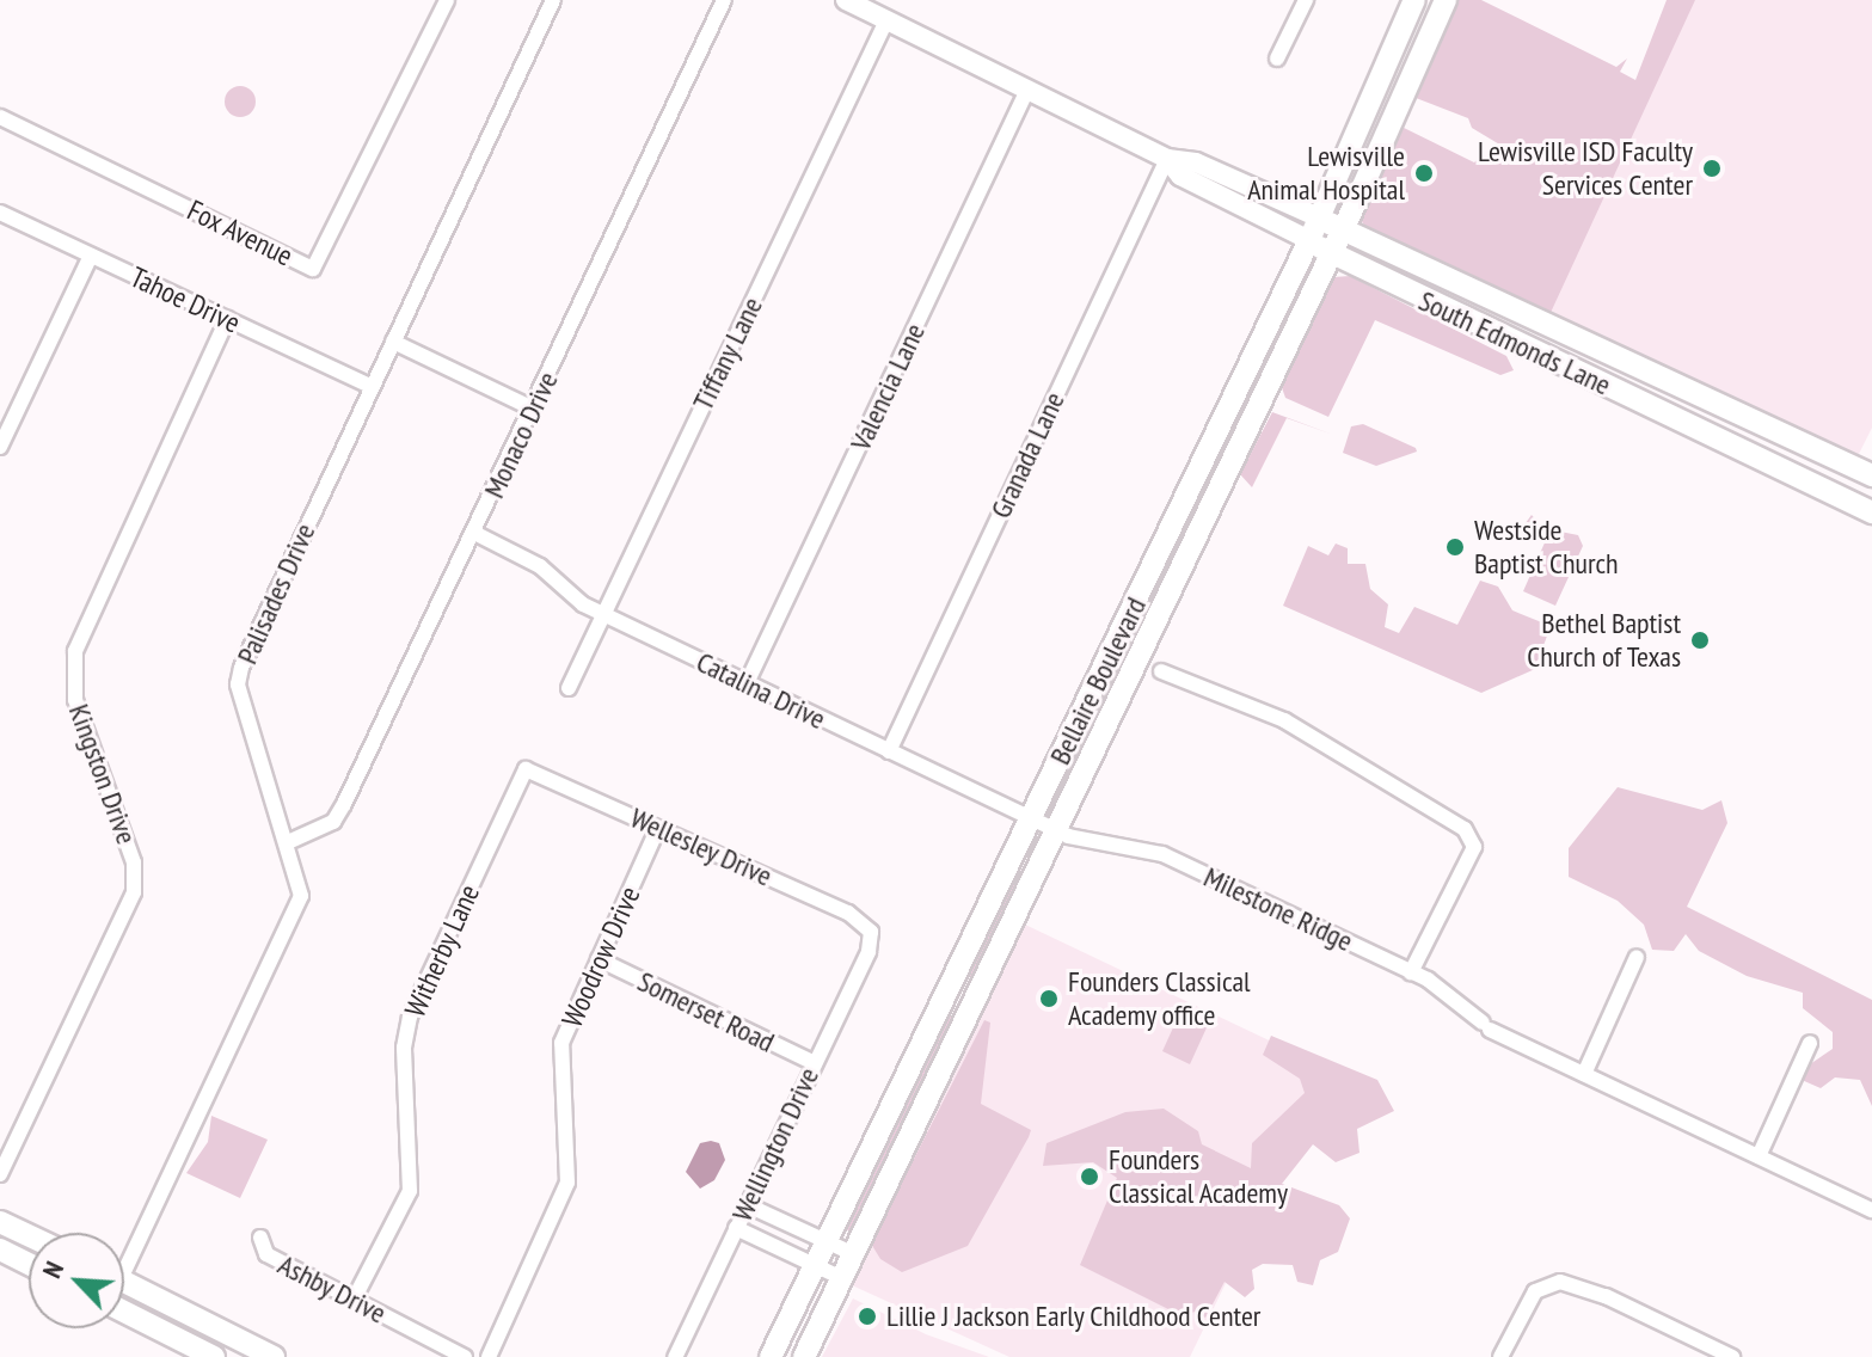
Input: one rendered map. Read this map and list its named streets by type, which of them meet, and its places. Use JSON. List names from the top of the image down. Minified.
{"streets":{"main road":["South Edmonds Lane","Bellaire Boulevard"],"street":["Fox Avenue","Tahoe Drive","Tiffany Lane","Valencia Lane","Monaco Drive","Granada Lane","Palisades Drive","Catalina Drive","Kingston Drive","Wellesley Drive","Milestone Ridge","Witherby Lane","Woodrow Drive","Somerset Road","Wellington Drive","Ashby Drive"]},"crossings":[["Tahoe Drive","Palisades Drive"],["Tahoe Drive","Kingston Drive"],["South Edmonds Lane","Tiffany Lane"],["South Edmonds Lane","Valencia Lane"],["South Edmonds Lane","Granada Lane"],["South Edmonds Lane","Bellaire Boulevard"],["Tiffany Lane","Catalina Drive"],["Valencia Lane","Catalina Drive"],["Monaco Drive","Palisades Drive"],["Monaco Drive","Catalina Drive"],["Granada Lane","Catalina Drive"],["Bellaire Boulevard","Catalina Drive"],["Bellaire Boulevard","Milestone Ridge"],["Catalina Drive","Milestone Ridge"],["Wellesley Drive","Witherby Lane"],["Wellesley Drive","Woodrow Drive"],["Wellesley Drive","Wellington Drive"],["Witherby Lane","Ashby Drive"],["Woodrow Drive","Somerset Road"],["Somerset Road","Wellington Drive"]],"places":["Lewisville ISD Faculty Services Center","Lewisville Animal Hospital","Westside Baptist Church","Bethel Baptist Church of Texas","Founders Classical Academy office","Founders Classical Academy","Lillie J Jackson Early Childhood Center"],"north":"top left"}
